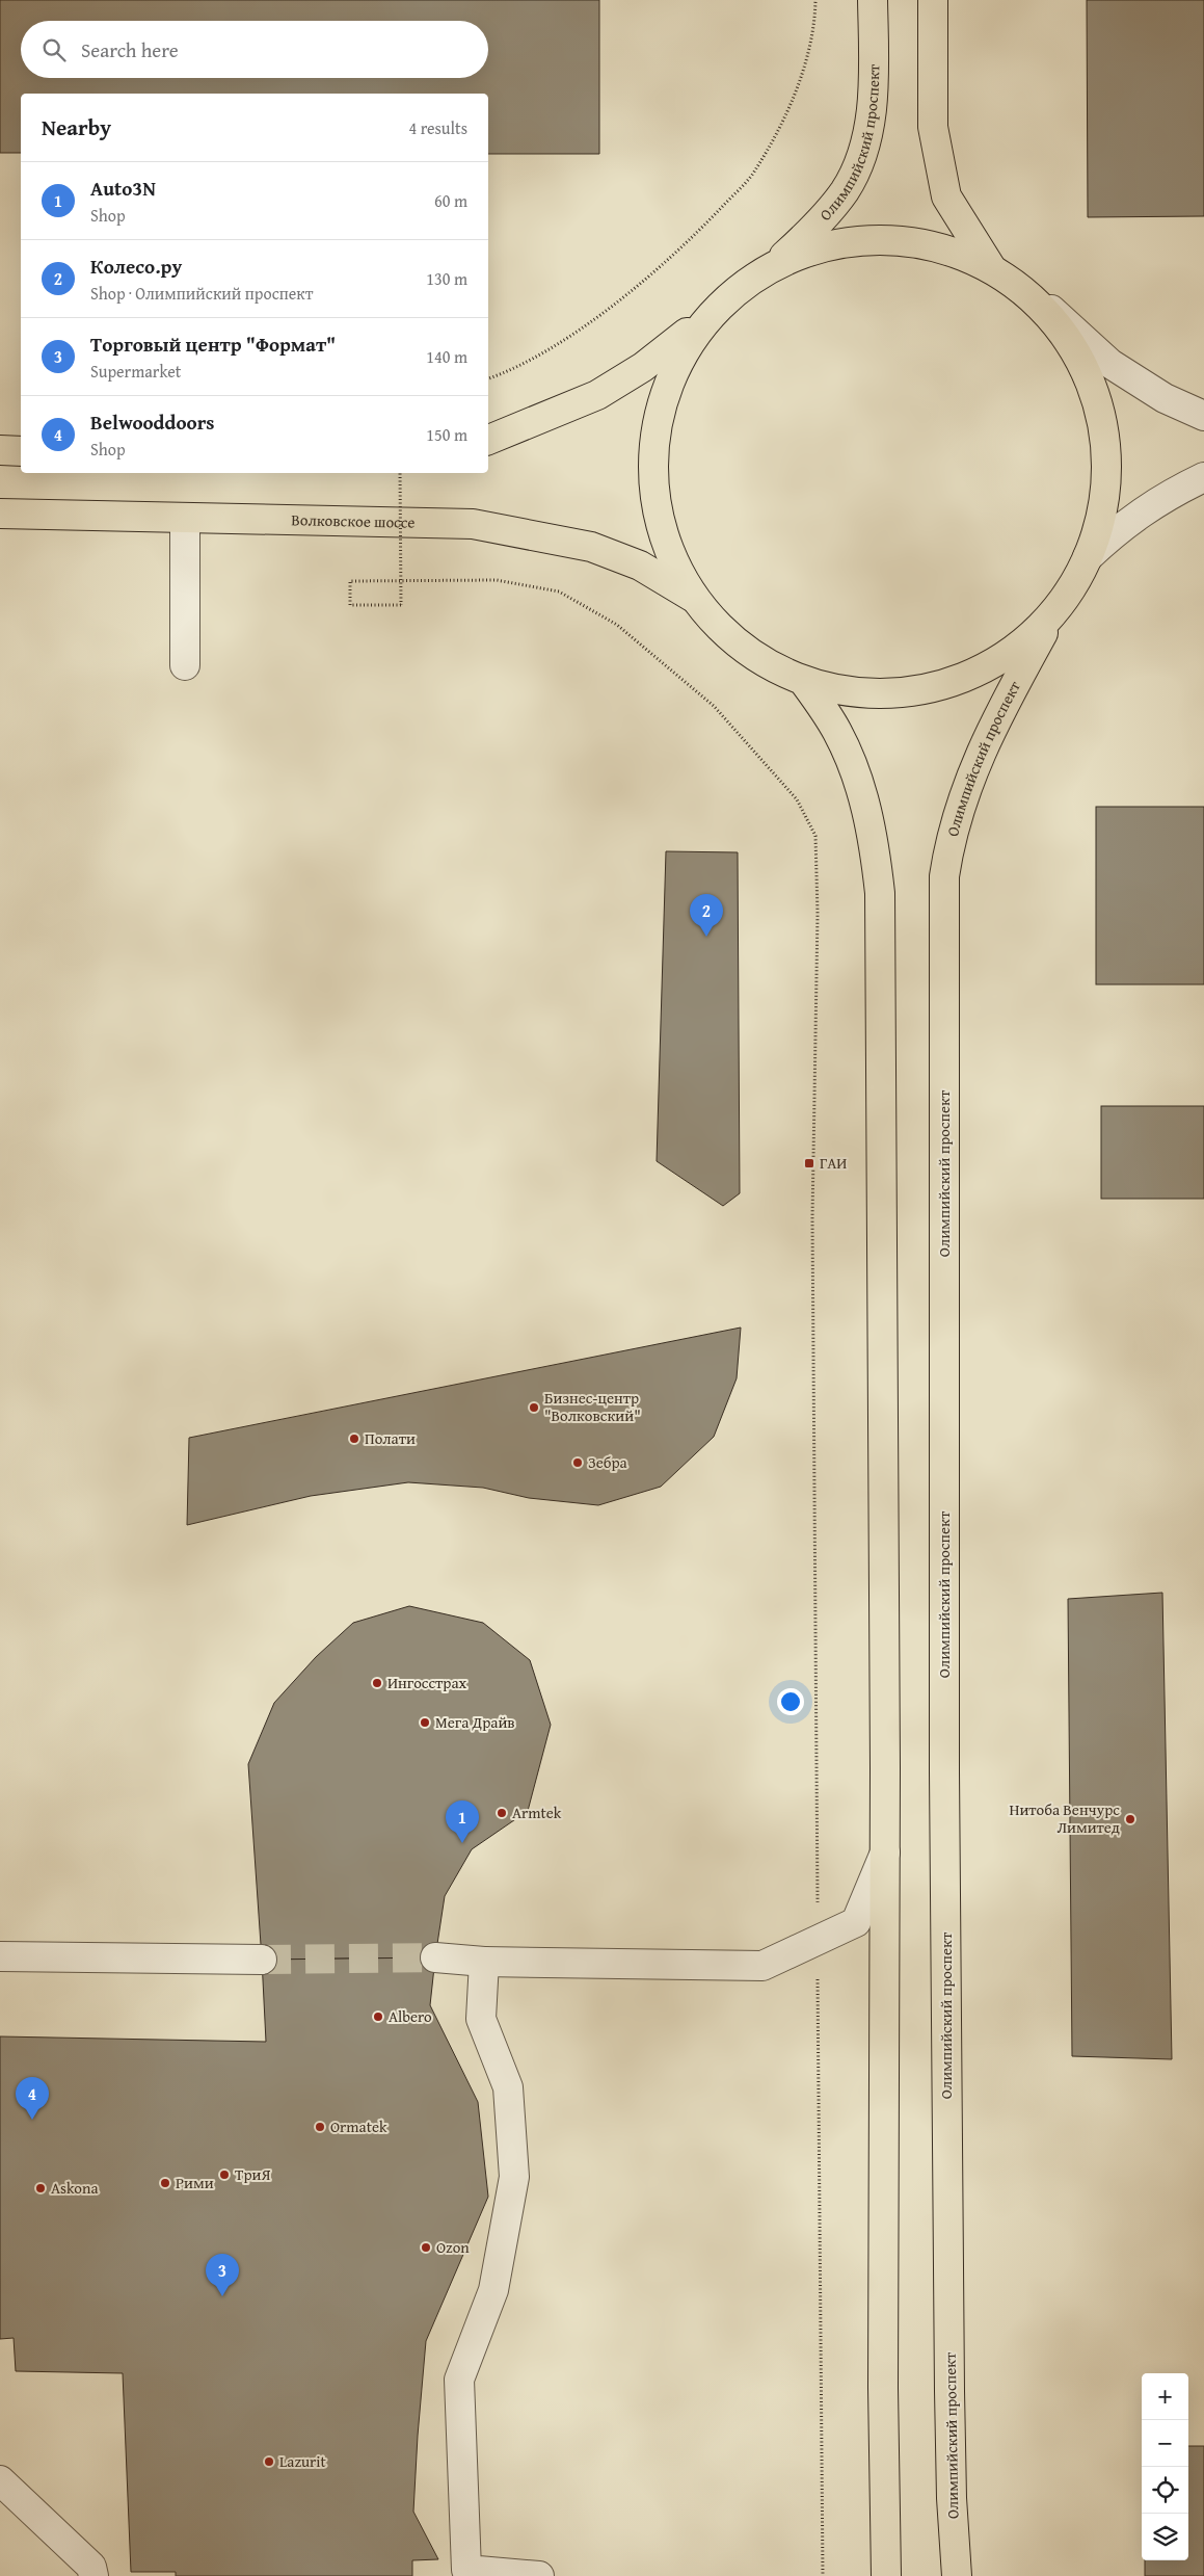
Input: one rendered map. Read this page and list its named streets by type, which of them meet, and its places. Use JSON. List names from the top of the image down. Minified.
{"streets":{"main road":["Олимпийский проспект","Волковское шоссе"]},"places":{"transit":["ГАИ"],"other":["Бизнес-центр \"Волковский\"","Полати","Зебра","Ингосстрах","Мега Драйв","Armtek","Нитоба Венчурс Лимитед","Albero","Ormatek","ТриЯ","Рими","Askona","Ozon","Lazurit"]},"page":{"search":"Search here","heading":["Nearby","4 results"],"list":[{"mark":"1","name":"Auto3N","note":"Shop","value":"60 m"},{"mark":"2","name":"Колесо.ру","note":"Shop · Олимпийский проспект","value":"130 m"},{"mark":"3","name":"Торговый центр \"Формат\"","note":"Supermarket","value":"140 m"},{"mark":"4","name":"Belwooddoors","note":"Shop","value":"150 m"}],"pins":["2","1","4","3"],"map_buttons":["+","−"]}}
